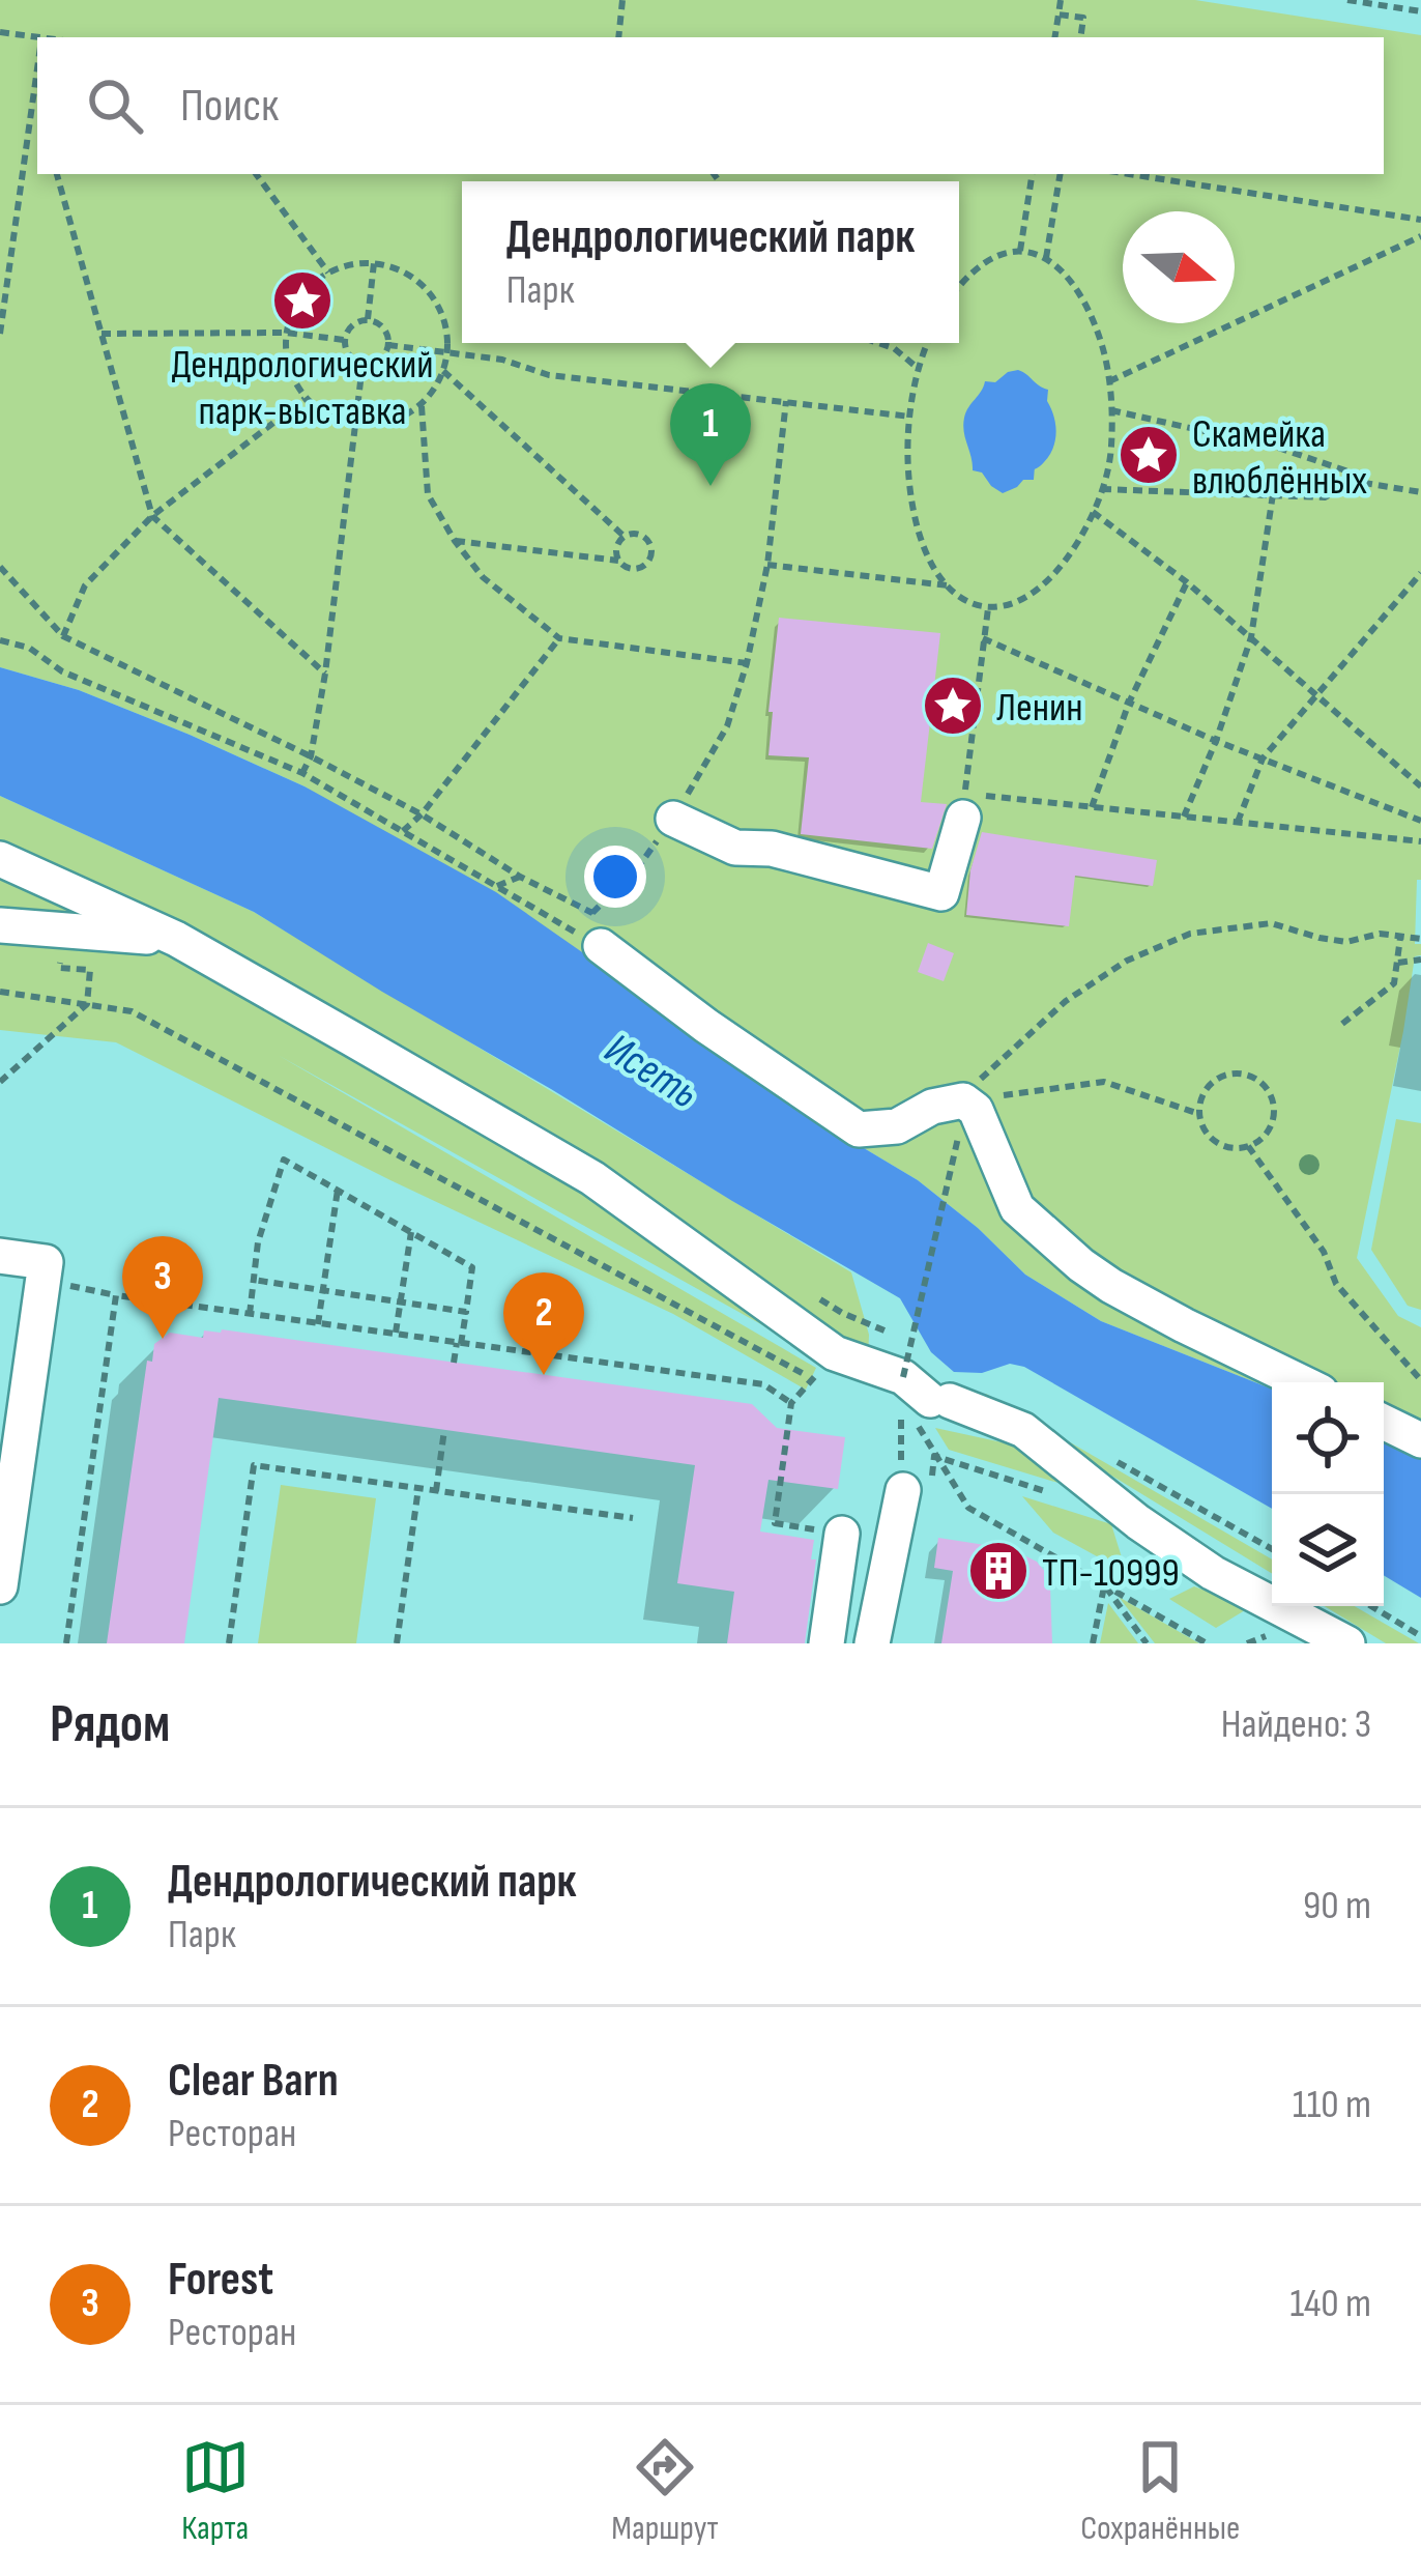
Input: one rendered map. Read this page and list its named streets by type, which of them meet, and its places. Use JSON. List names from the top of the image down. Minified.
{"water":["Исеть"],"places":{"place":["Дендрологический парк-выставка","Скамейка влюблённых","Ленин"],"building":["ТП-10999"]},"north":"right","page":{"search":"Поиск","popup":["Дендрологический парк","Парк"],"pins":["1","3","2"],"heading":["Рядом","Найдено: 3"],"list":[{"mark":"1","name":"Дендрологический парк","note":"Парк","value":"90 m"},{"mark":"2","name":"Clear Barn","note":"Ресторан","value":"110 m"},{"mark":"3","name":"Forest","note":"Ресторан","value":"140 m"}],"nav":["Карта","Маршрут","Сохранённые"]}}
